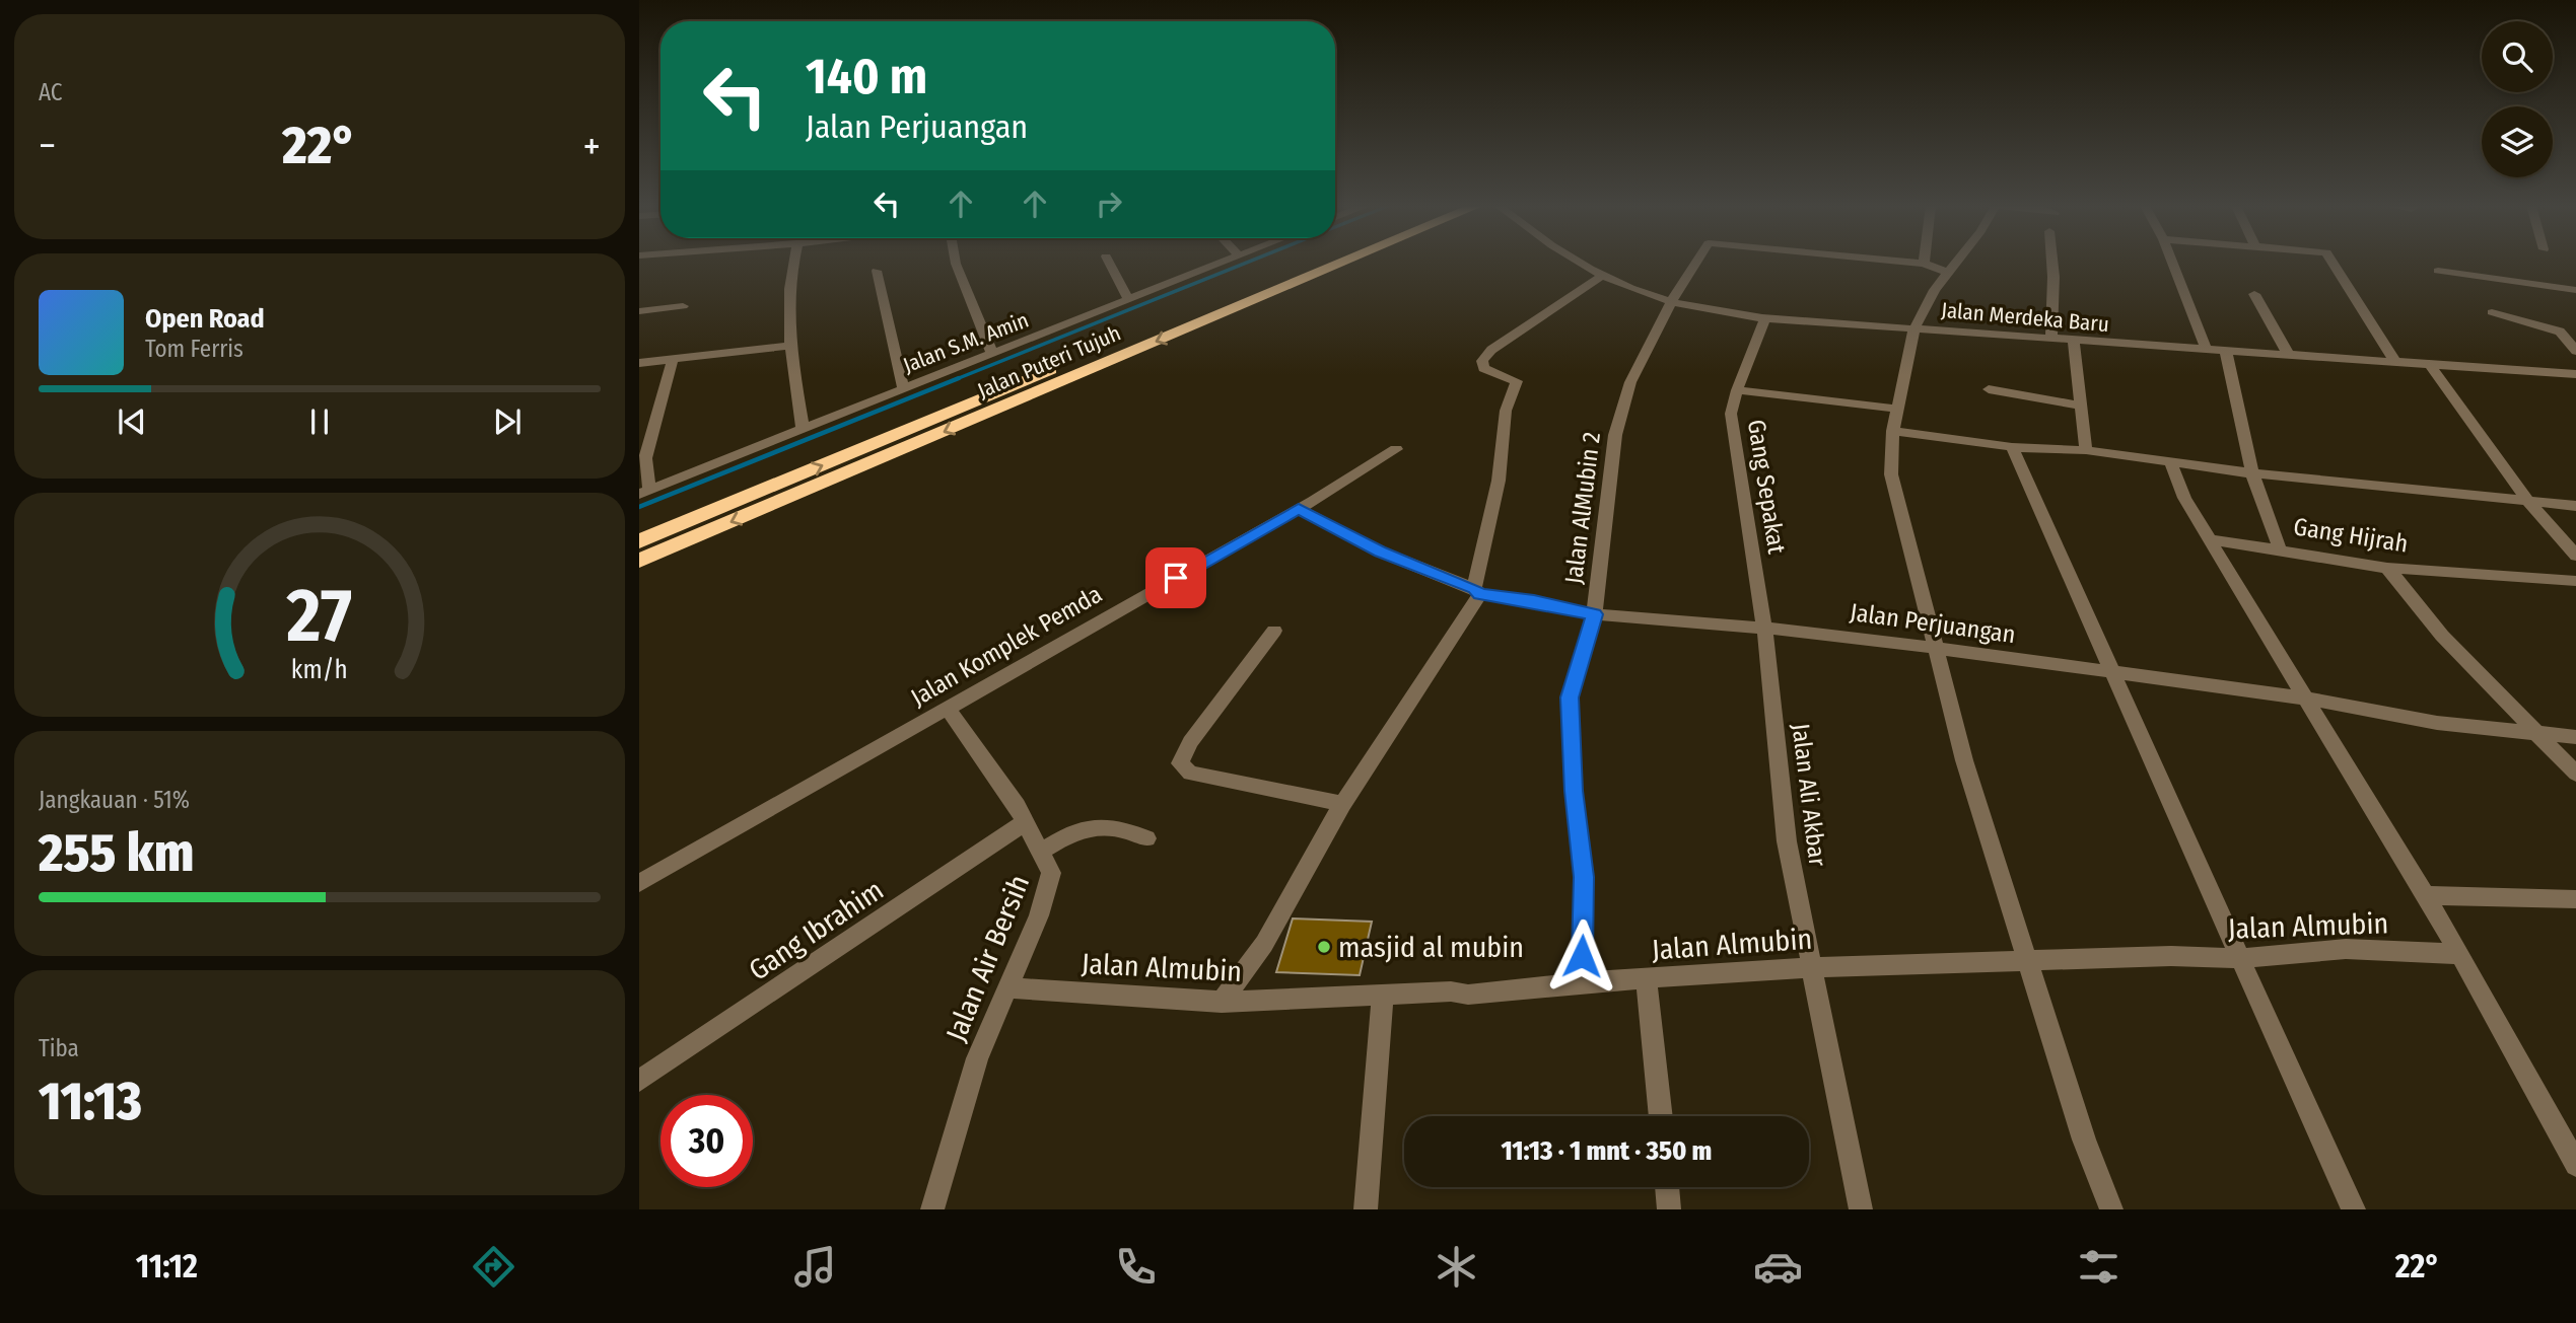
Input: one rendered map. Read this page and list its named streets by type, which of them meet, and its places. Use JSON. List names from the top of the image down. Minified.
{"streets":{"highway":["Jalan Puteri Tujuh"],"street":["Jalan Merdeka Baru","Jalan S.M. Amin","Gang Sepakat","Jalan AlMubin 2","Gang Hijrah","Jalan Perjuangan","Jalan Komplek Pemda","Jalan Ali Akbar","Jalan Almubin","Gang Ibrahim","Jalan Air Bersih"]},"crossings":[["Jalan Merdeka Baru","Gang Sepakat"],["Jalan Merdeka Baru","Jalan AlMubin 2"],["Jalan Merdeka Baru","Gang Hijrah"],["Gang Sepakat","Jalan Perjuangan"],["Gang Sepakat","Jalan Ali Akbar"],["Jalan AlMubin 2","Jalan Perjuangan"],["Jalan AlMubin 2","Jalan Almubin"],["Jalan Perjuangan","Jalan Komplek Pemda"],["Jalan Perjuangan","Jalan Ali Akbar"],["Jalan Komplek Pemda","Jalan Air Bersih"],["Jalan Ali Akbar","Jalan Almubin"],["Jalan Almubin","Jalan Air Bersih"],["Gang Ibrahim","Jalan Air Bersih"]],"places":["masjid al mubin"],"page":{"tile":["AC",["Jangkauan · 51%","255 km"],["Tiba","11:13"]],"turn":["140 m","Jalan Perjuangan"],"heat":["−","22°","+"],"song":["Open Road","Tom Ferris"],"limit":"30","trip":"11:13 · 1 mnt · 350 m","tabs":["11:12","22°"],"gauge":["27","km/h"]}}
